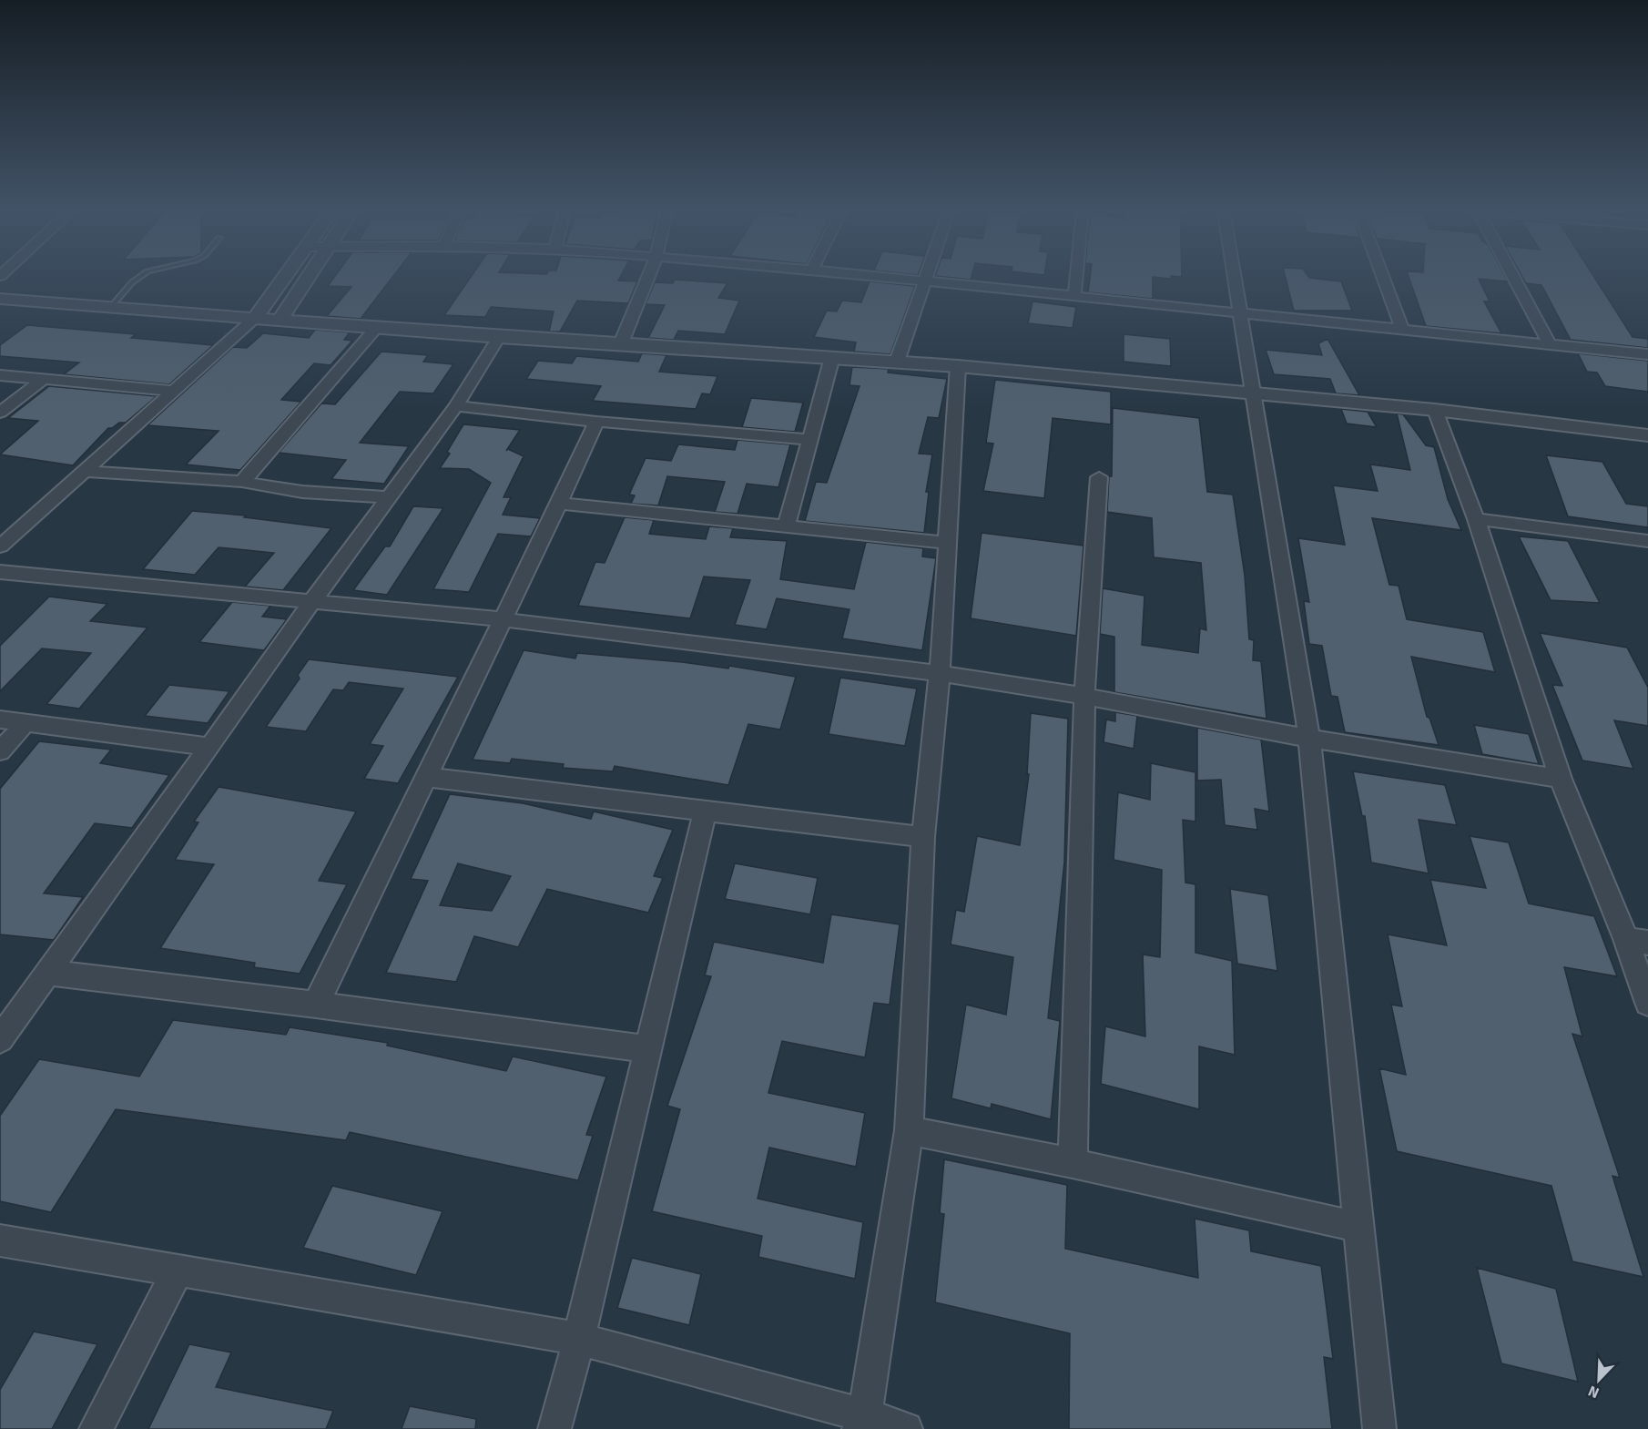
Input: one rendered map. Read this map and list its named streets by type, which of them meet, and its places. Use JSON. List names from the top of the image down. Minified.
{"north":"bottom left"}
